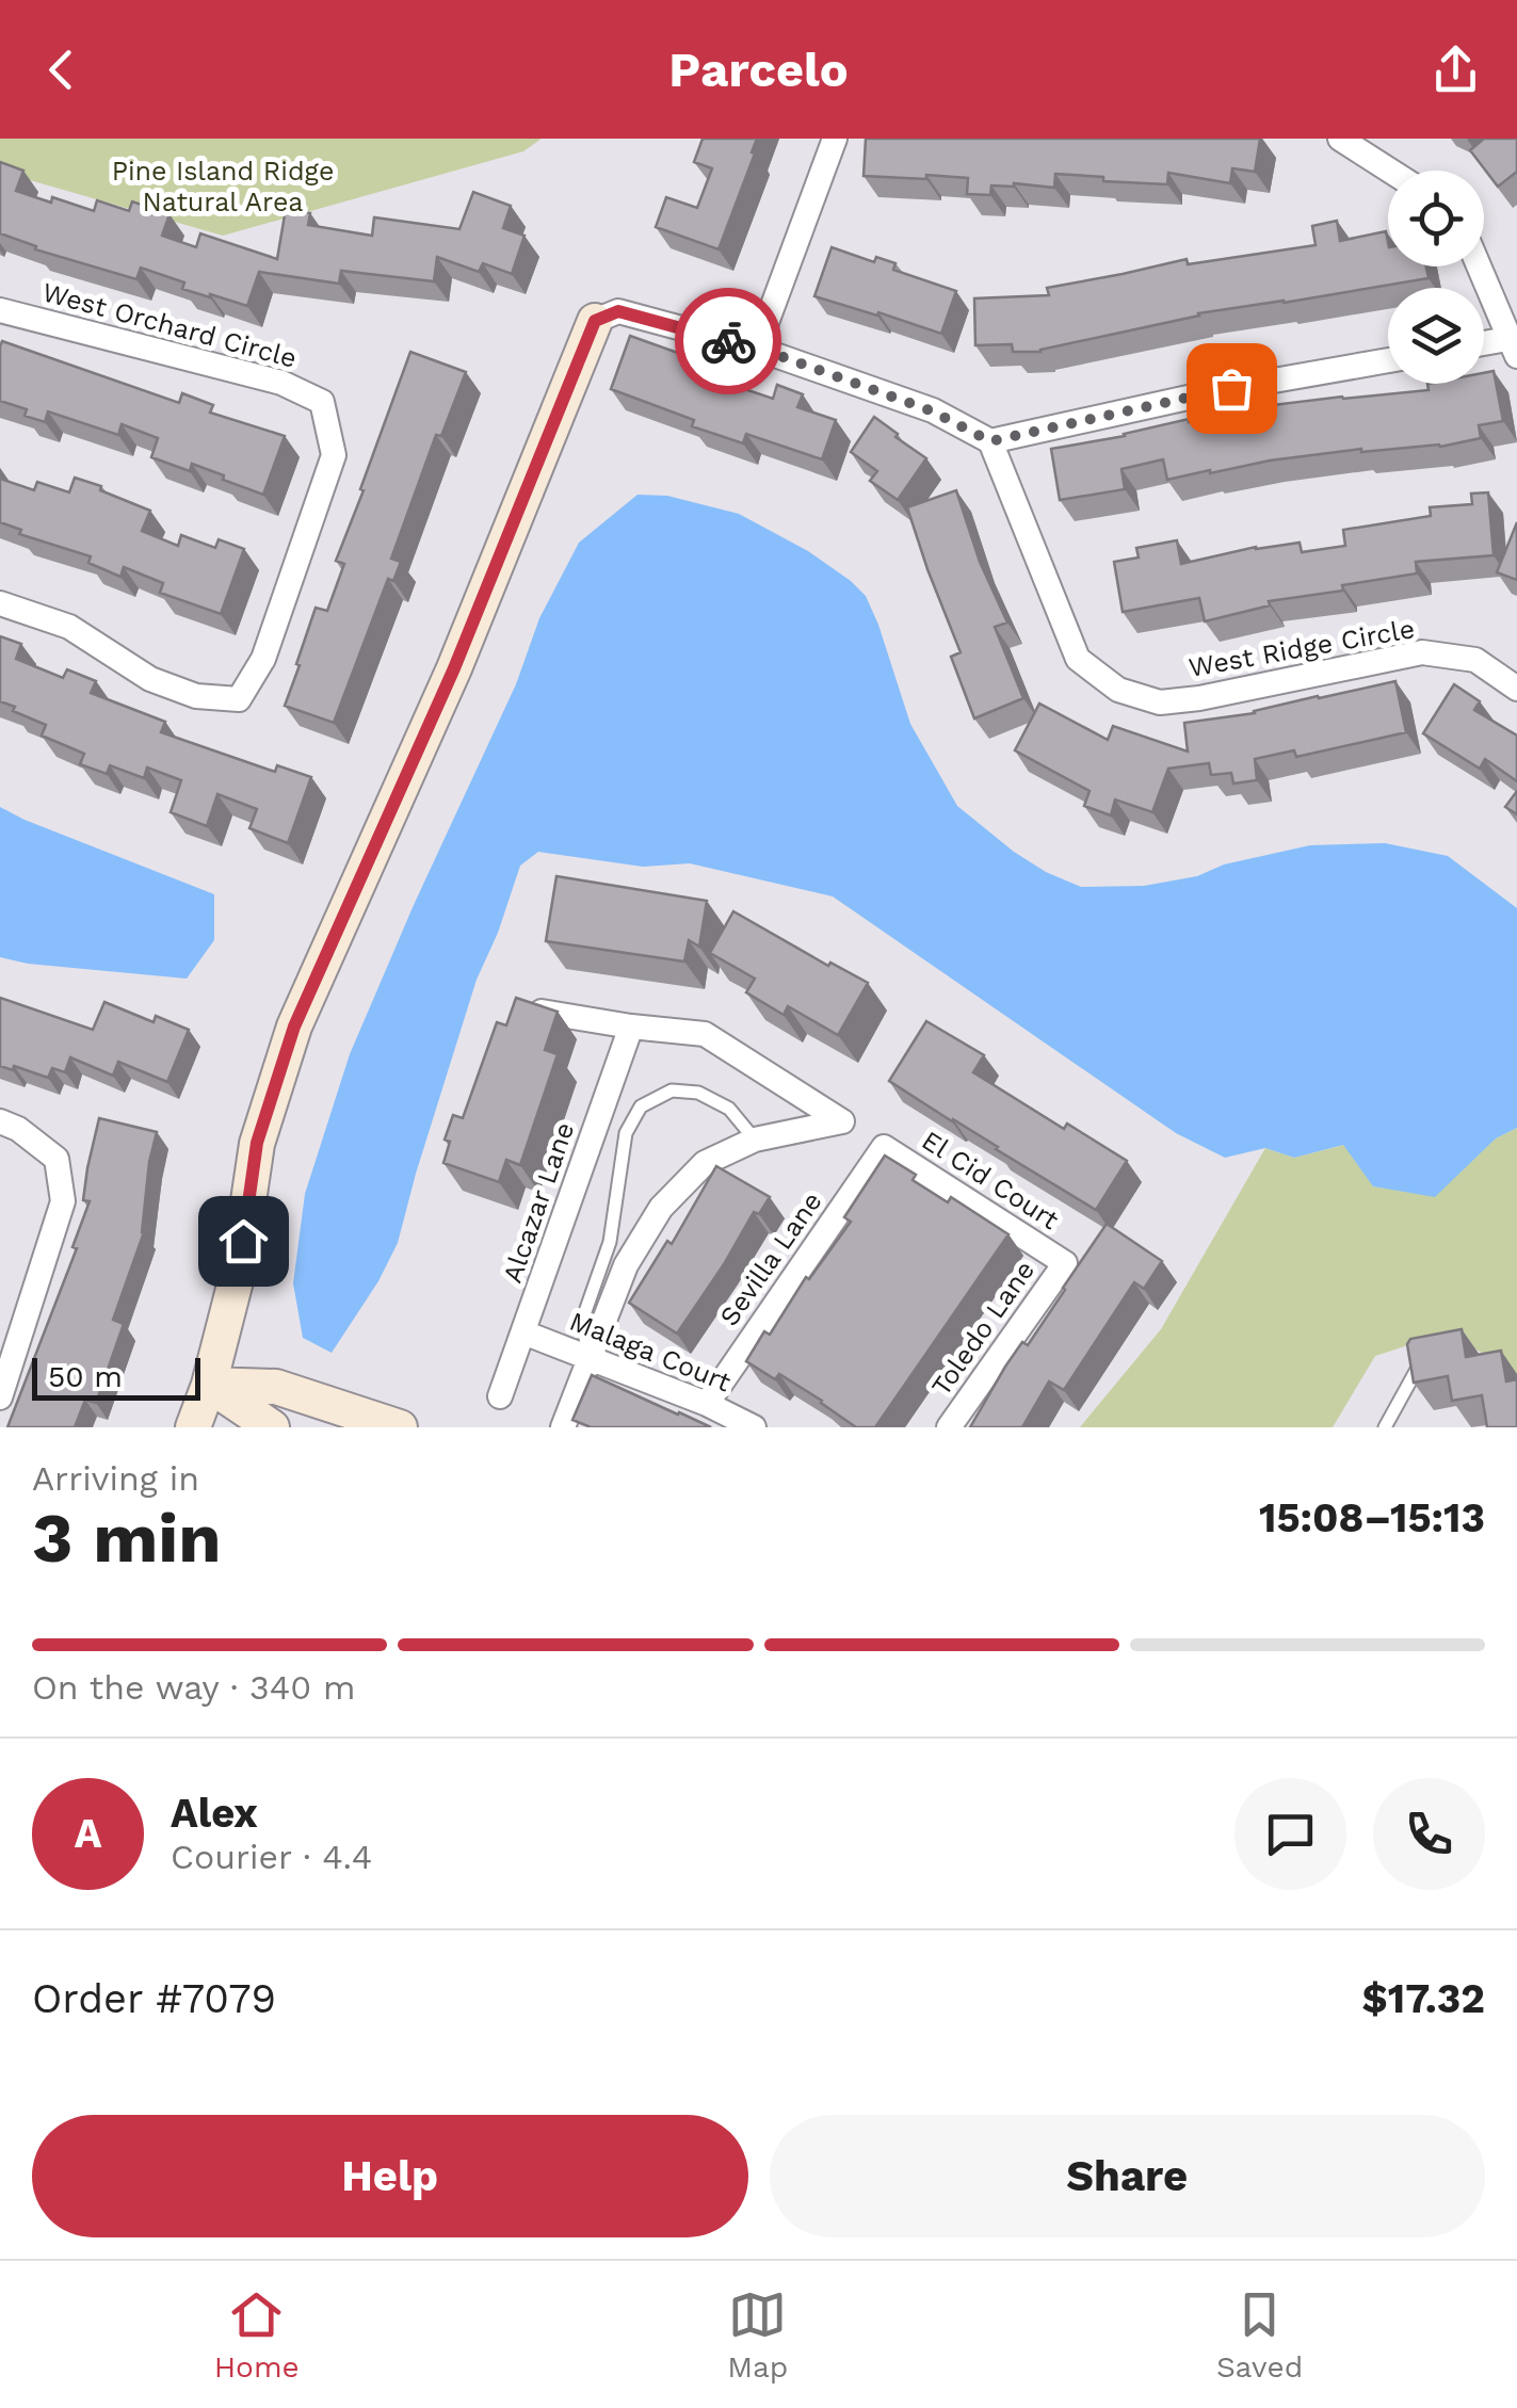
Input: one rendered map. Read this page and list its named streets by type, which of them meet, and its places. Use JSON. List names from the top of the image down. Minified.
{"streets":{"street":["West Orchard Circle","West Ridge Circle","El Cid Court","Alcazar Lane","Sevilla Lane","Toledo Lane","Malaga Court"]},"crossings":[["El Cid Court","Sevilla Lane"],["El Cid Court","Toledo Lane"],["Alcazar Lane","Malaga Court"],["Sevilla Lane","Malaga Court"]],"parks":["Pine Island Ridge Natural Area"],"scale_bar":"50 m","page":{"header":"Parcelo","scale":"50 m","heading":["3 min","Arriving in","15:08–15:13"],"panel":["Alex","Courier · 4.4","Order #7079","$17.32"],"bar":"On the way · 340 m","round":"A","buttons":["Help","Share"],"tabs":["Home","Map","Saved"]}}
